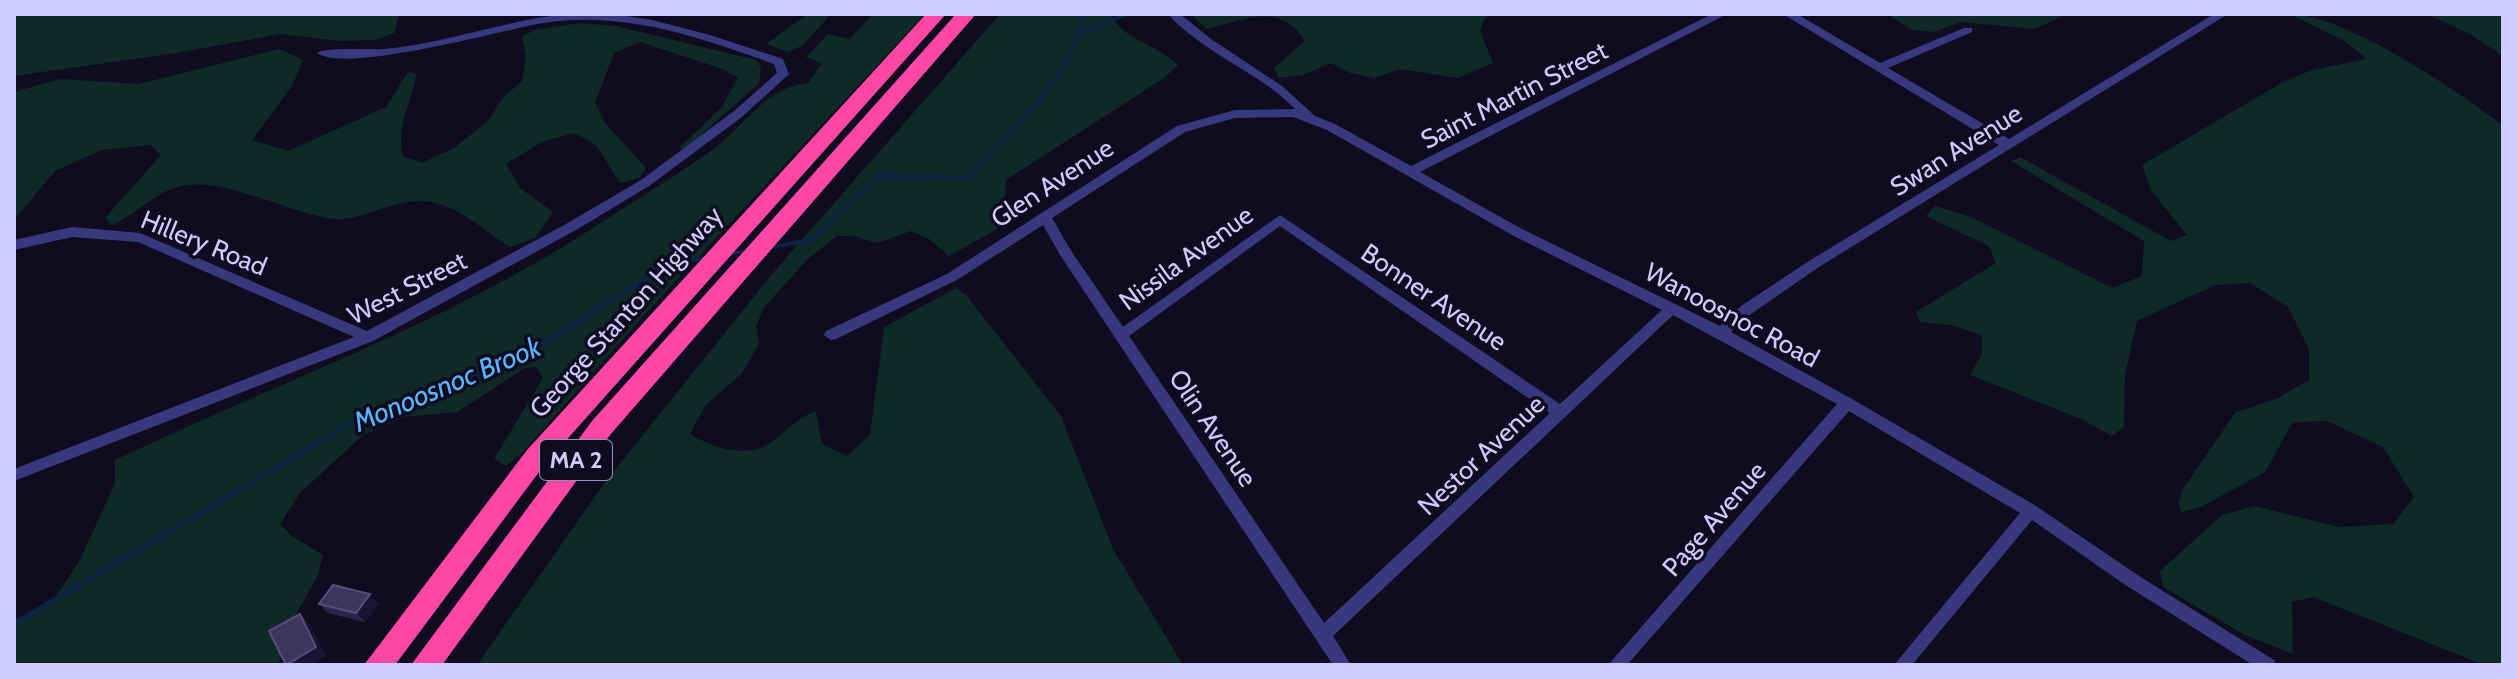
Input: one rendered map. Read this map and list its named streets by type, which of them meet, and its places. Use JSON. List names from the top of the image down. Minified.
{"streets":{"highway":["George Stanton Highway","MA 2"],"street":["Saint Martin Street","Swan Avenue","Glen Avenue","Hillery Road","Nissila Avenue","West Street","Bonner Avenue","Wanoosnoc Road","Olin Avenue","Nestor Avenue","Page Avenue"]},"crossings":[["Saint Martin Street","Wanoosnoc Road"],["Swan Avenue","Wanoosnoc Road"],["Glen Avenue","Wanoosnoc Road"],["Glen Avenue","Olin Avenue"],["Hillery Road","West Street"],["Nissila Avenue","Bonner Avenue"],["Nissila Avenue","Olin Avenue"],["Bonner Avenue","Nestor Avenue"],["Wanoosnoc Road","Nestor Avenue"],["Wanoosnoc Road","Page Avenue"],["Olin Avenue","Nestor Avenue"]],"water":["Monoosnoc Brook"]}
